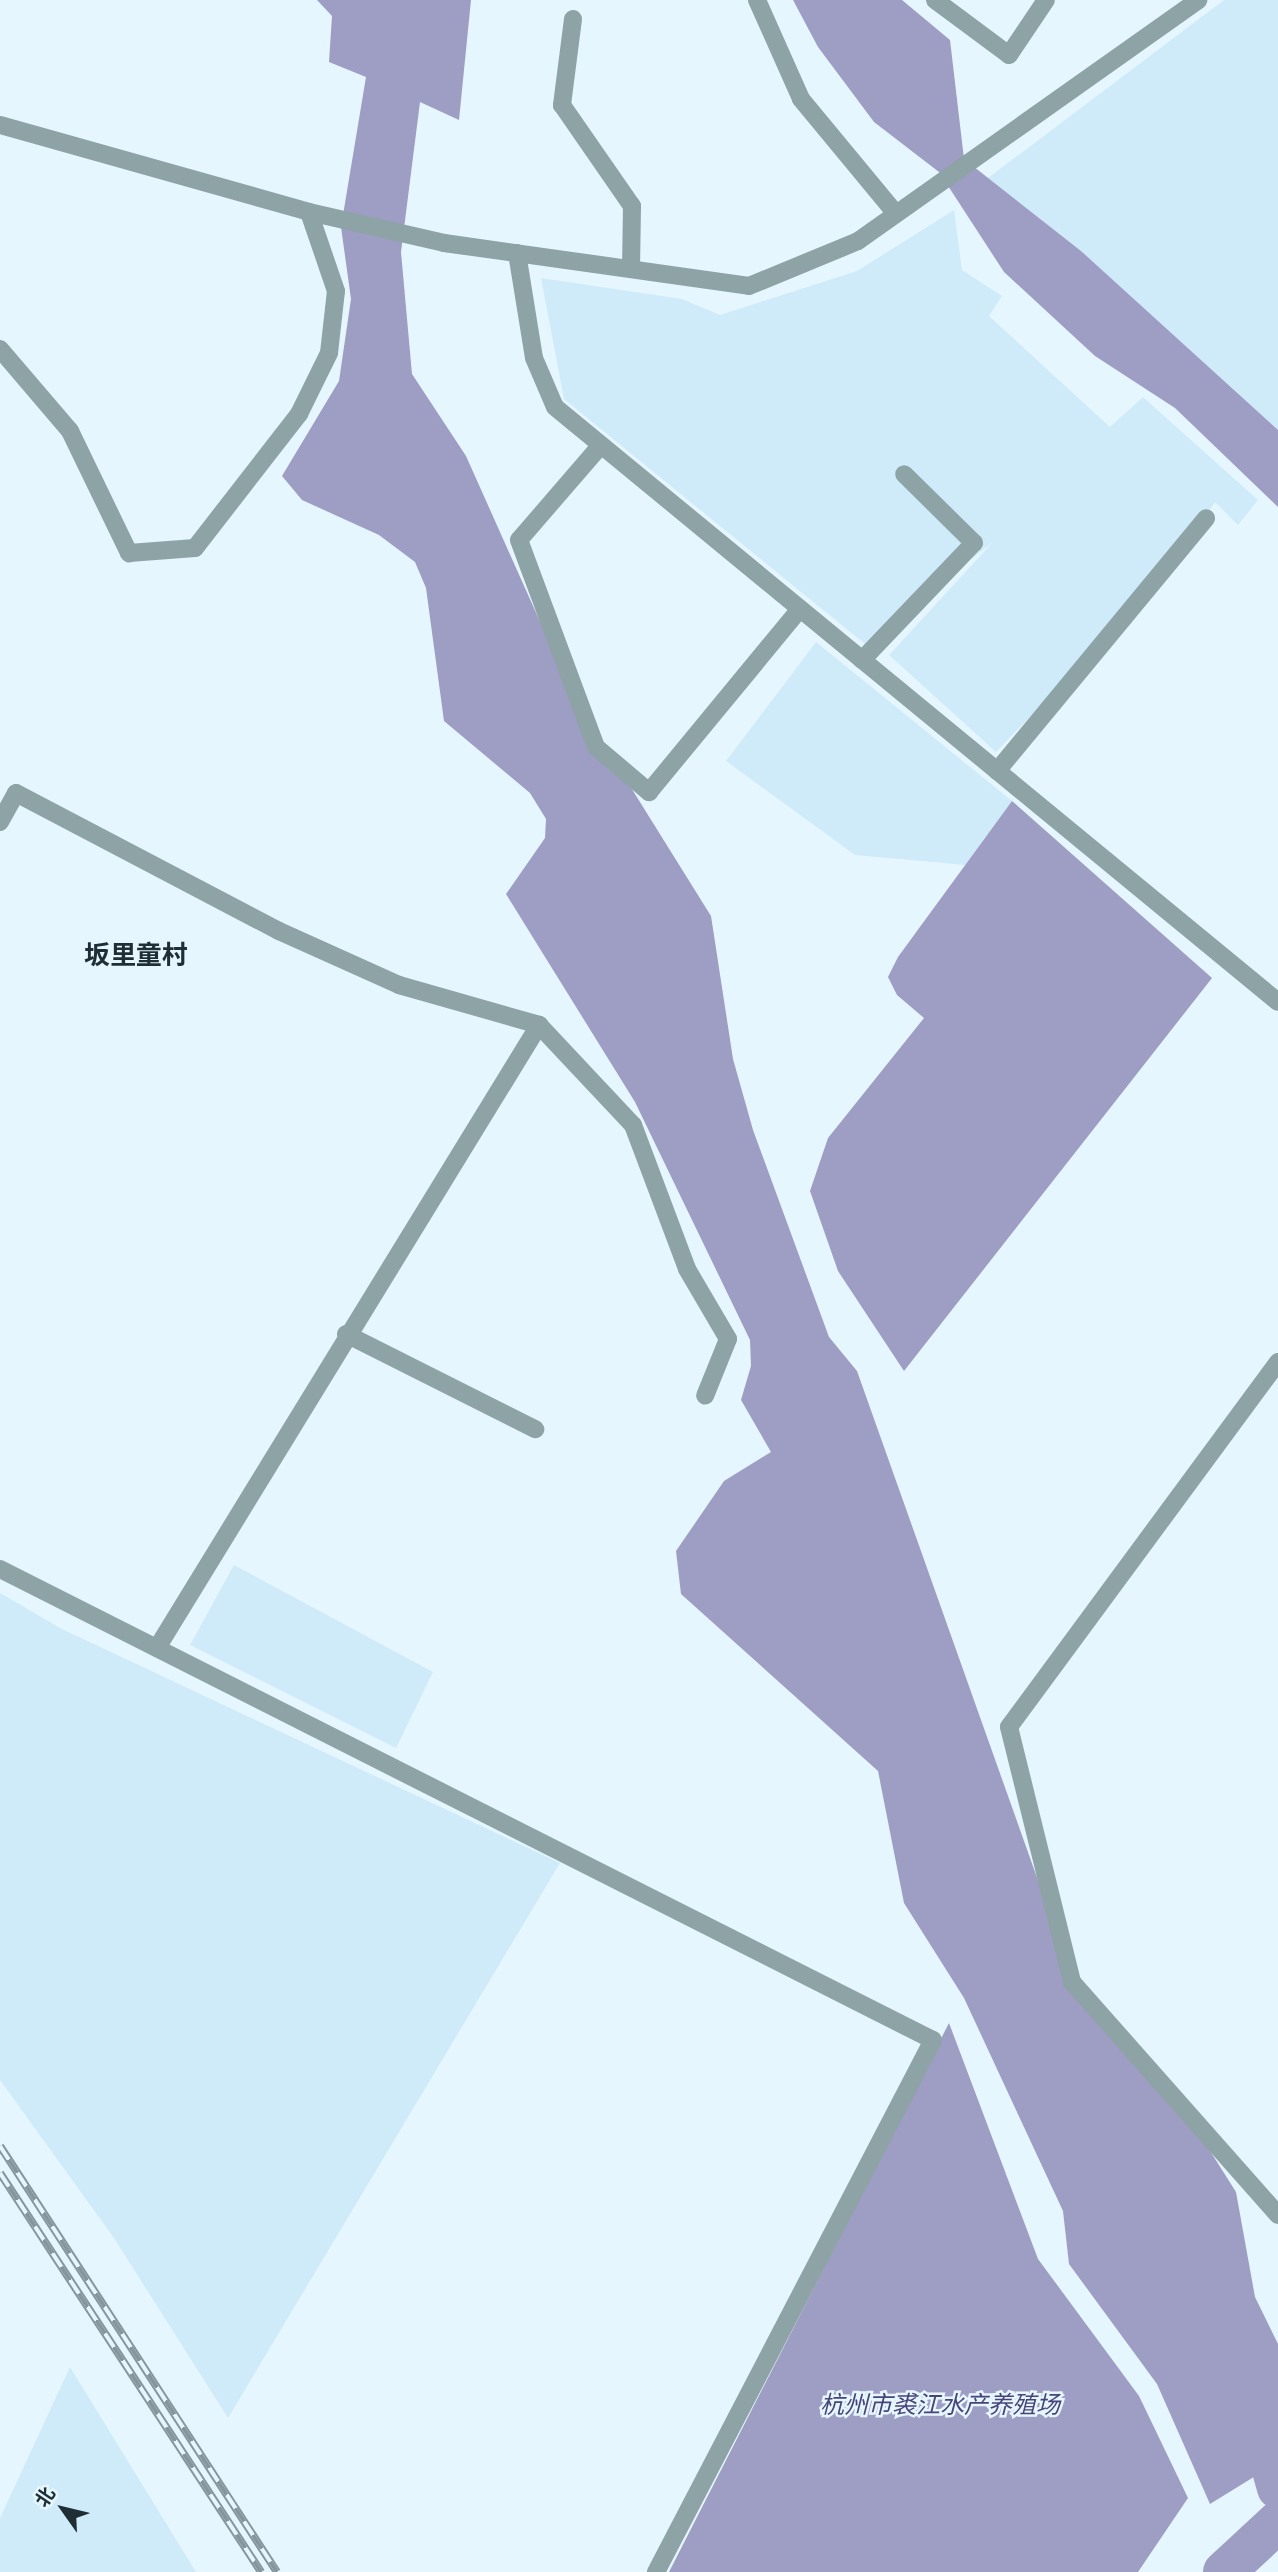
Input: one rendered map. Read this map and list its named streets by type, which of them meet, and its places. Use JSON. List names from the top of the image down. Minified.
{"districts":["坂里童村"],"water":["杭州市裘江水产养殖场"],"north":"top left"}
